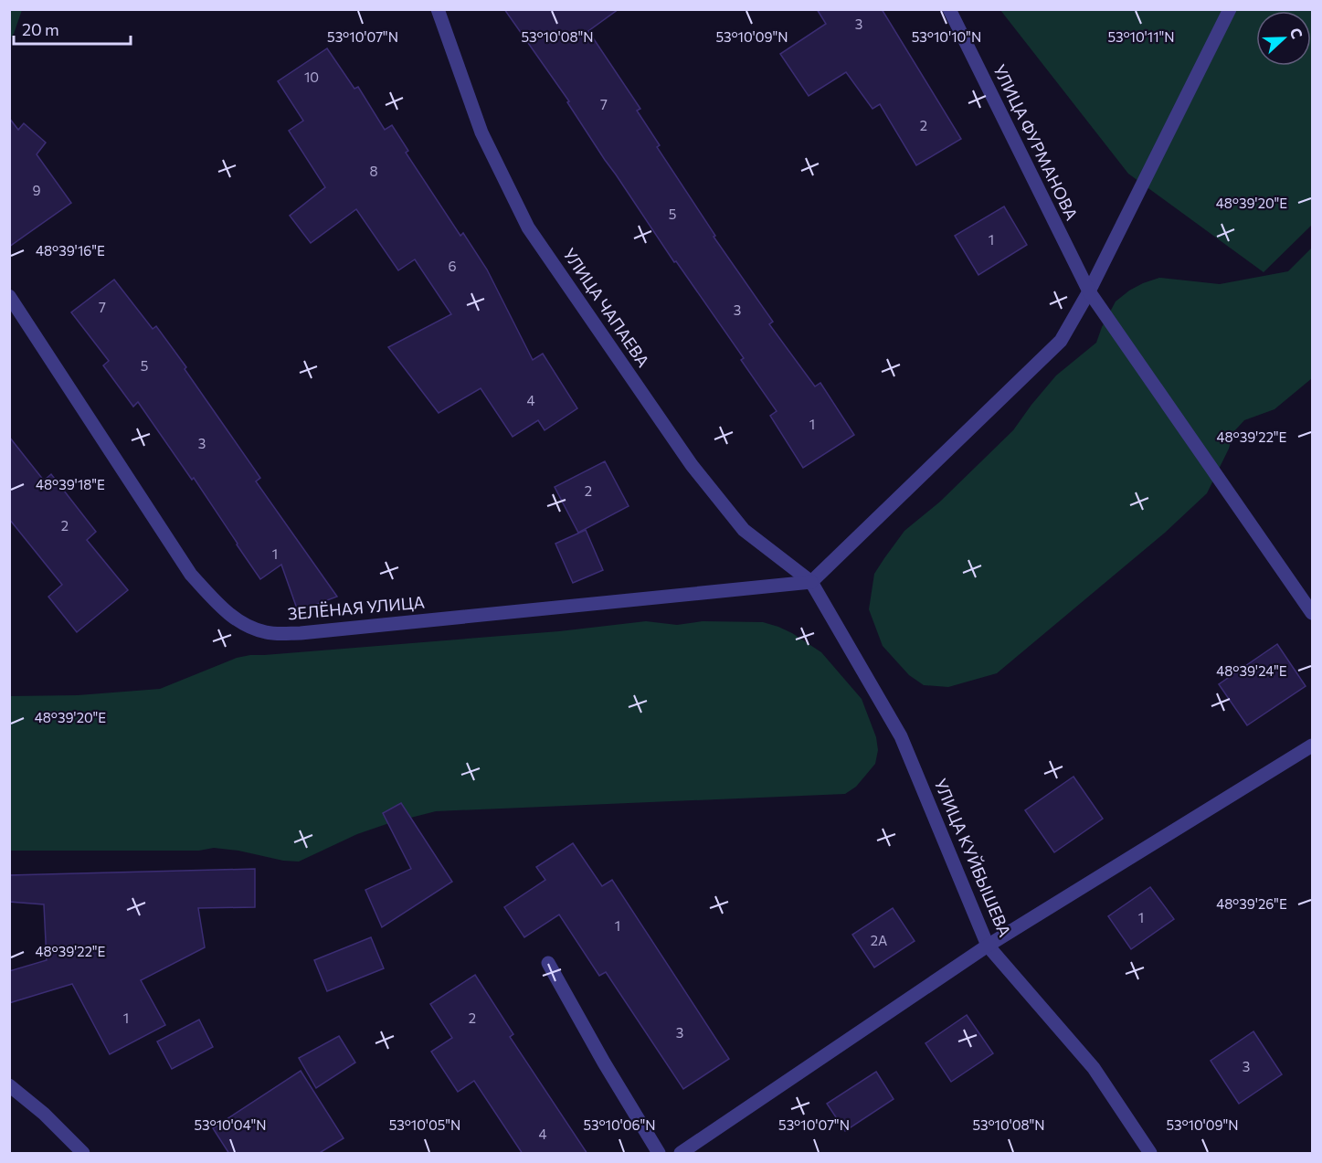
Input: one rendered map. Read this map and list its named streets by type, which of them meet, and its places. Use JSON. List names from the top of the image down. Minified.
{"streets":{"street":["УЛИЦА ФУРМАНОВА","УЛИЦА ЧАПАЕВА","ЗЕЛЁНАЯ УЛИЦА","УЛИЦА КУЙБЫШЕВА"]},"crossings":[["УЛИЦА ЧАПАЕВА","ЗЕЛЁНАЯ УЛИЦА"],["УЛИЦА ЧАПАЕВА","УЛИЦА КУЙБЫШЕВА"],["ЗЕЛЁНАЯ УЛИЦА","УЛИЦА КУЙБЫШЕВА"]],"house_numbers":["3","10","7","2","8","9","5","1","6","7","3","5","4","1","3","2","2","1","1","1","2А","1","2","3","3","4"],"scale_bar":"20 m","north":"right","coordinates":["53°10'07\"N","53°10'08\"N","53°10'09\"N","53°10'10\"N","53°10'11\"N","48°39'20\"E","48°39'16\"E","48°39'22\"E","48°39'18\"E","48°39'24\"E","48°39'26\"E","53°10'04\"N","53°10'05\"N","53°10'06\"N"]}
